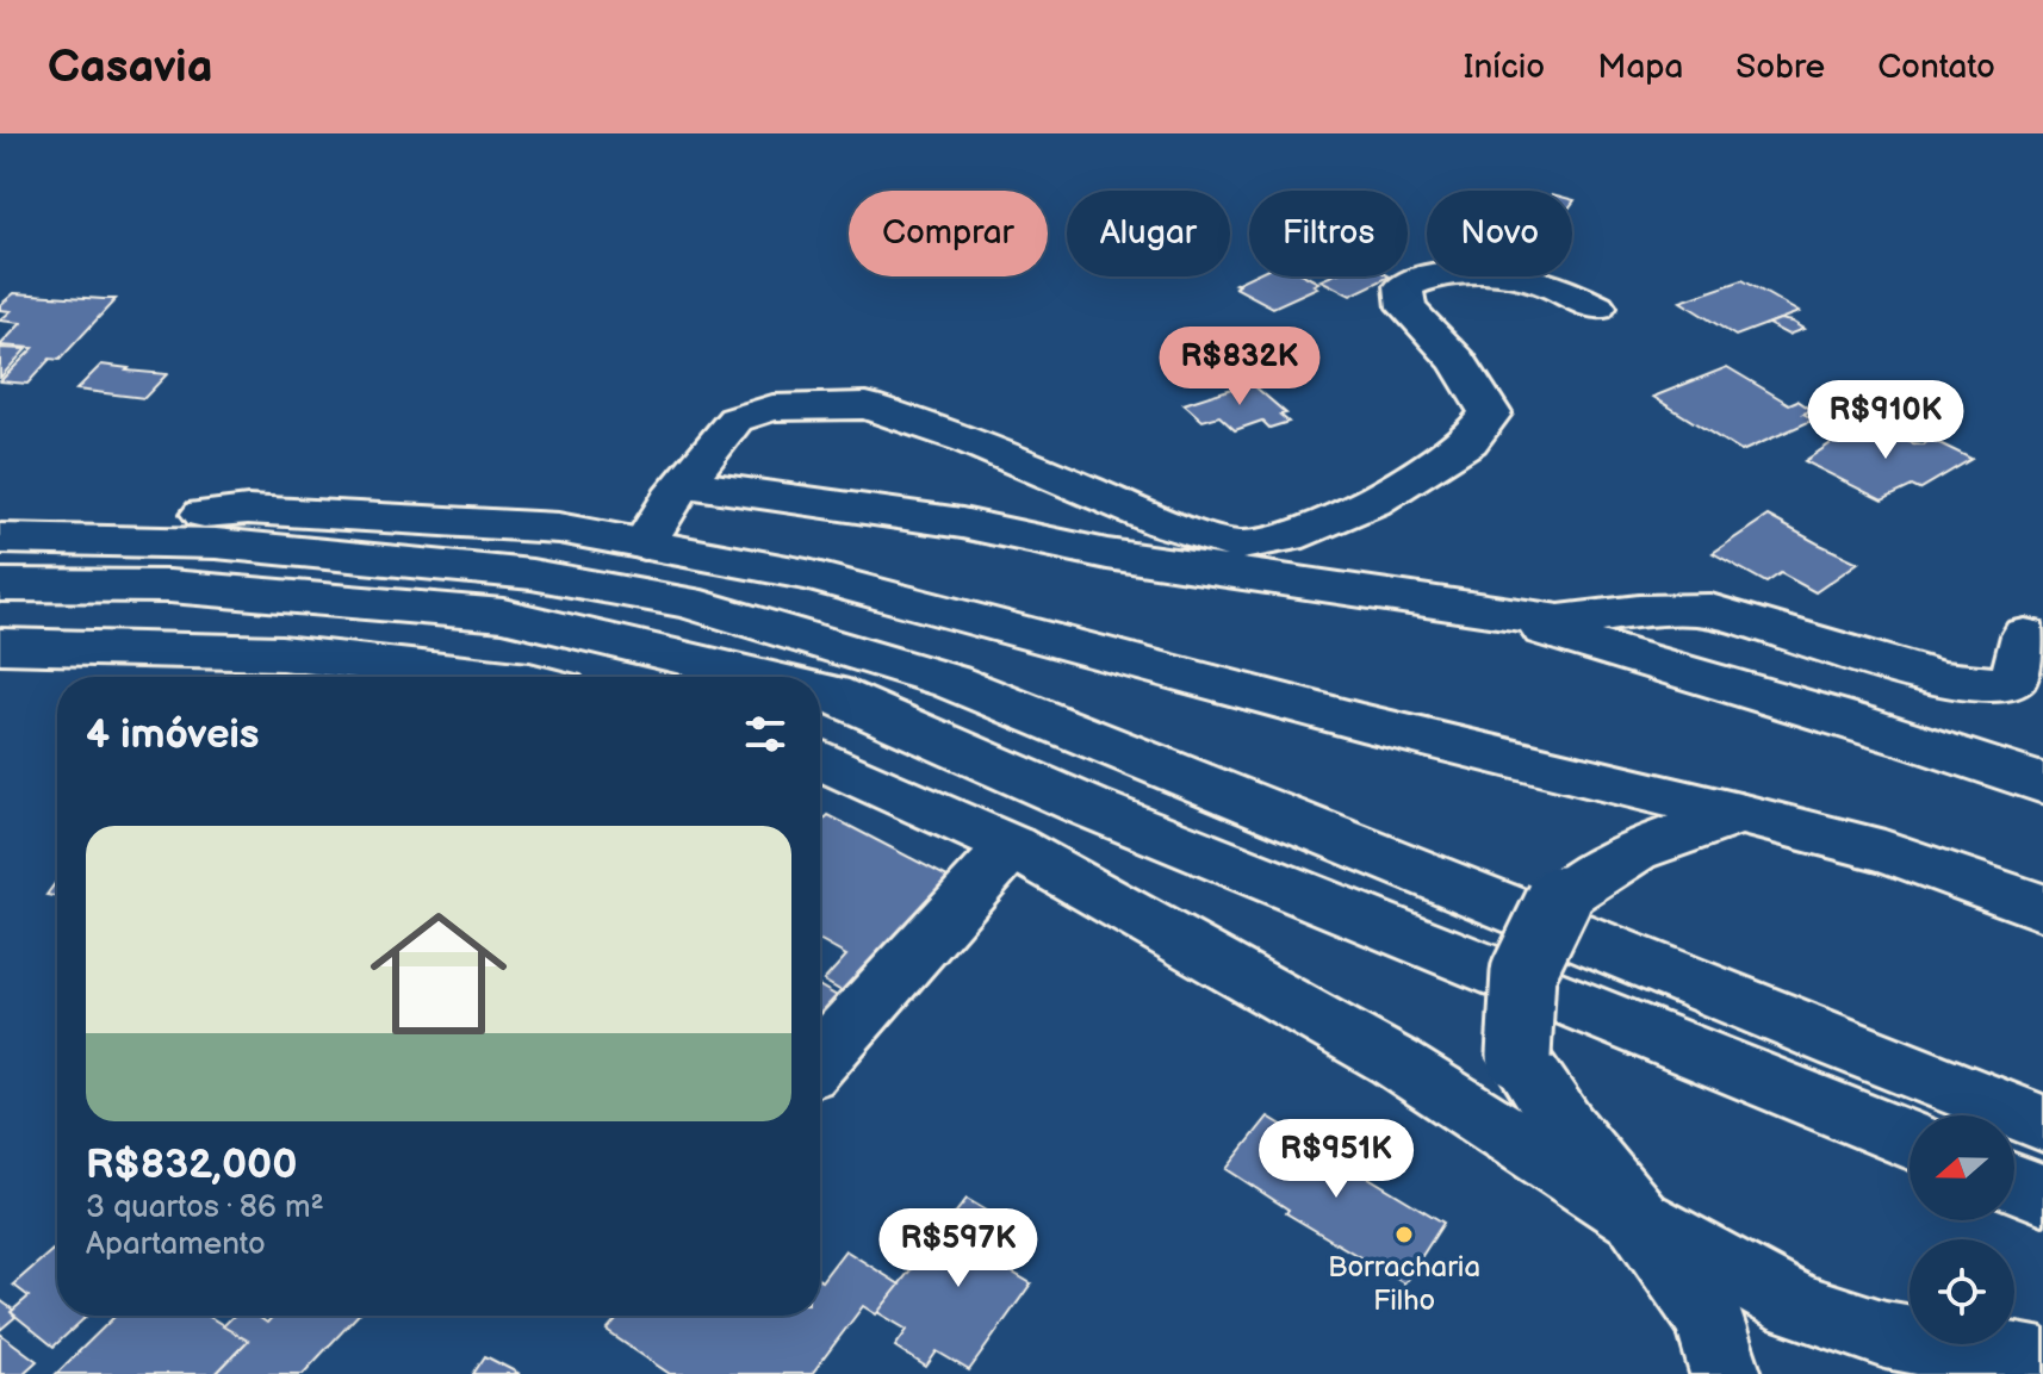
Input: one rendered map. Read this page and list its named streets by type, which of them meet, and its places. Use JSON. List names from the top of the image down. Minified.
{"places":["Borracharia Filho"],"north":"left","page":{"header":"Casavia","nav":["Início","Mapa","Sobre","Contato"],"chip":["Comprar","Alugar","Filtros","Novo"],"price":["R$832K","R$910K","R$951K","R$597K"],"heading":"4 imóveis","list":[{"name":"R$832,000","note":"3 quartos · 86 m² · Apartamento"}]}}
